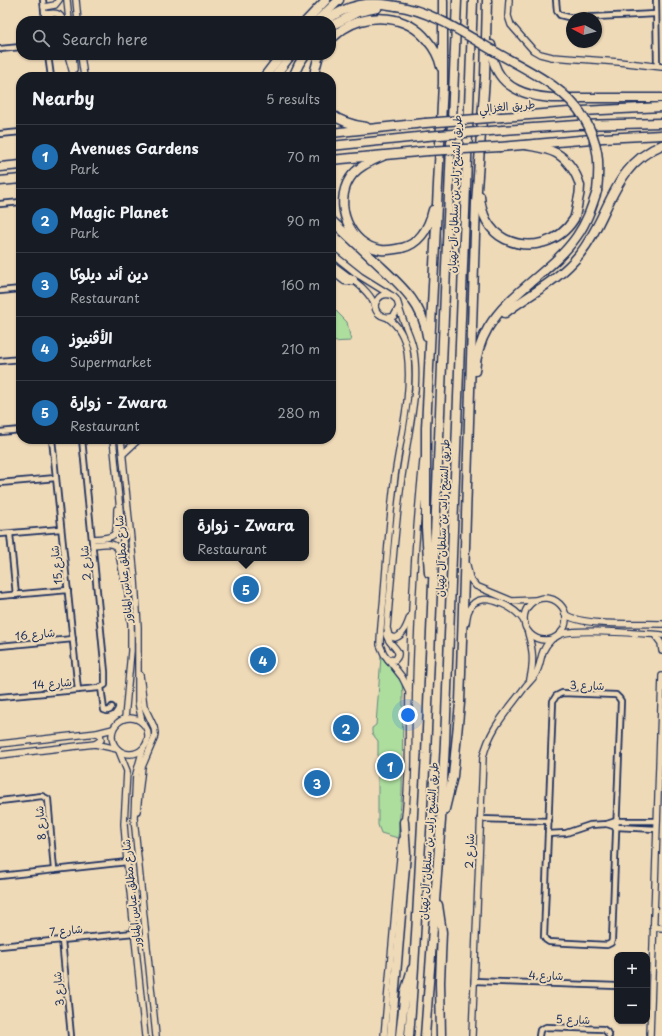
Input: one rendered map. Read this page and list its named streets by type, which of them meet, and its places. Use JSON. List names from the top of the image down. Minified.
{"streets":{"highway":["طريق الغزالي","طريق الشيخ زايد بن سلطان آل نهيان"],"street":["شارع 2","شارع 15","شارع مطلق عباس المناور","شارع 16","شارع 14","شارع 3","شارع 8","شارع 7","شارع 4","شارع 5"]},"crossings":[["شارع 2","شارع 14"],["شارع 2","شارع 4"],["شارع 15","شارع 16"],["شارع 15","شارع 14"],["شارع مطلق عباس المناور","شارع 7"],["شارع 3","شارع 7"]],"north":"left","page":{"search":"Search here","heading":["Nearby","5 results"],"list":[{"mark":"1","name":"Avenues Gardens","note":"Park","value":"70 m"},{"mark":"2","name":"Magic Planet","note":"Park","value":"90 m"},{"mark":"3","name":"دين أند ديلوكا","note":"Restaurant","value":"160 m"},{"mark":"4","name":"الأڤنيوز","note":"Supermarket","value":"210 m"},{"mark":"5","name":"زوارة - Zwara","note":"Restaurant","value":"280 m"}],"popup":["زوارة - Zwara","Restaurant"],"pins":["5","4","2","1","3"],"map_buttons":["+","−"]}}
